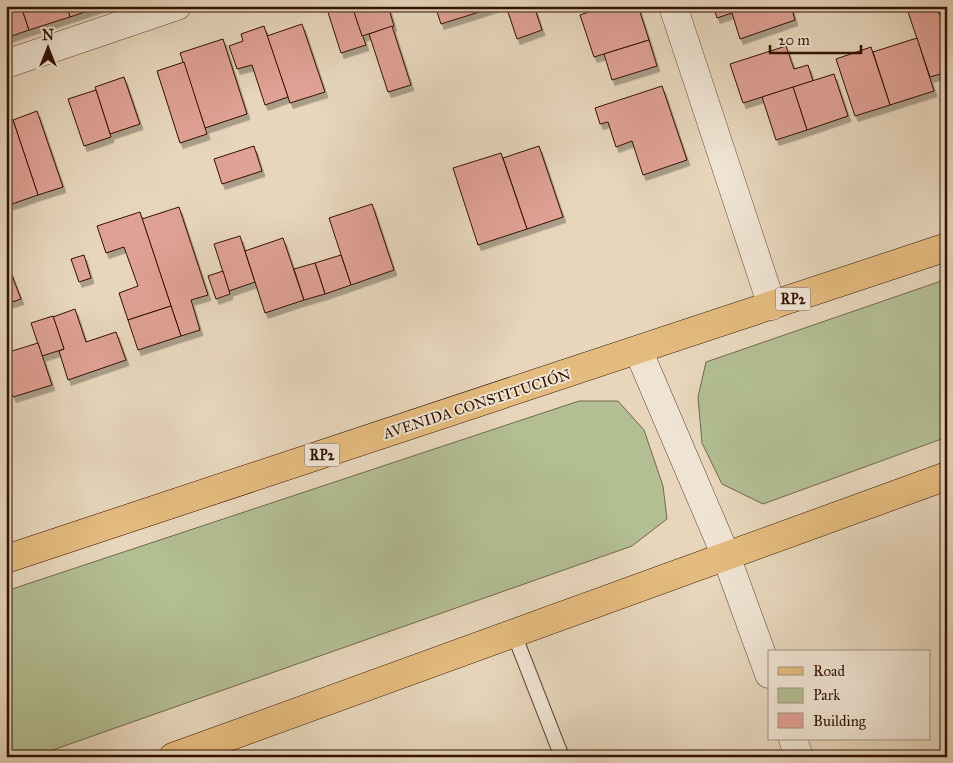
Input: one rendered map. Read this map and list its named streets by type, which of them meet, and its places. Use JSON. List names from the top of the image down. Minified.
{"streets":{"main road":["RP2","AVENIDA CONSTITUCIÓN"]},"legend":["Road","Park","Building"],"scale_bar":"20 m","north":"top"}
